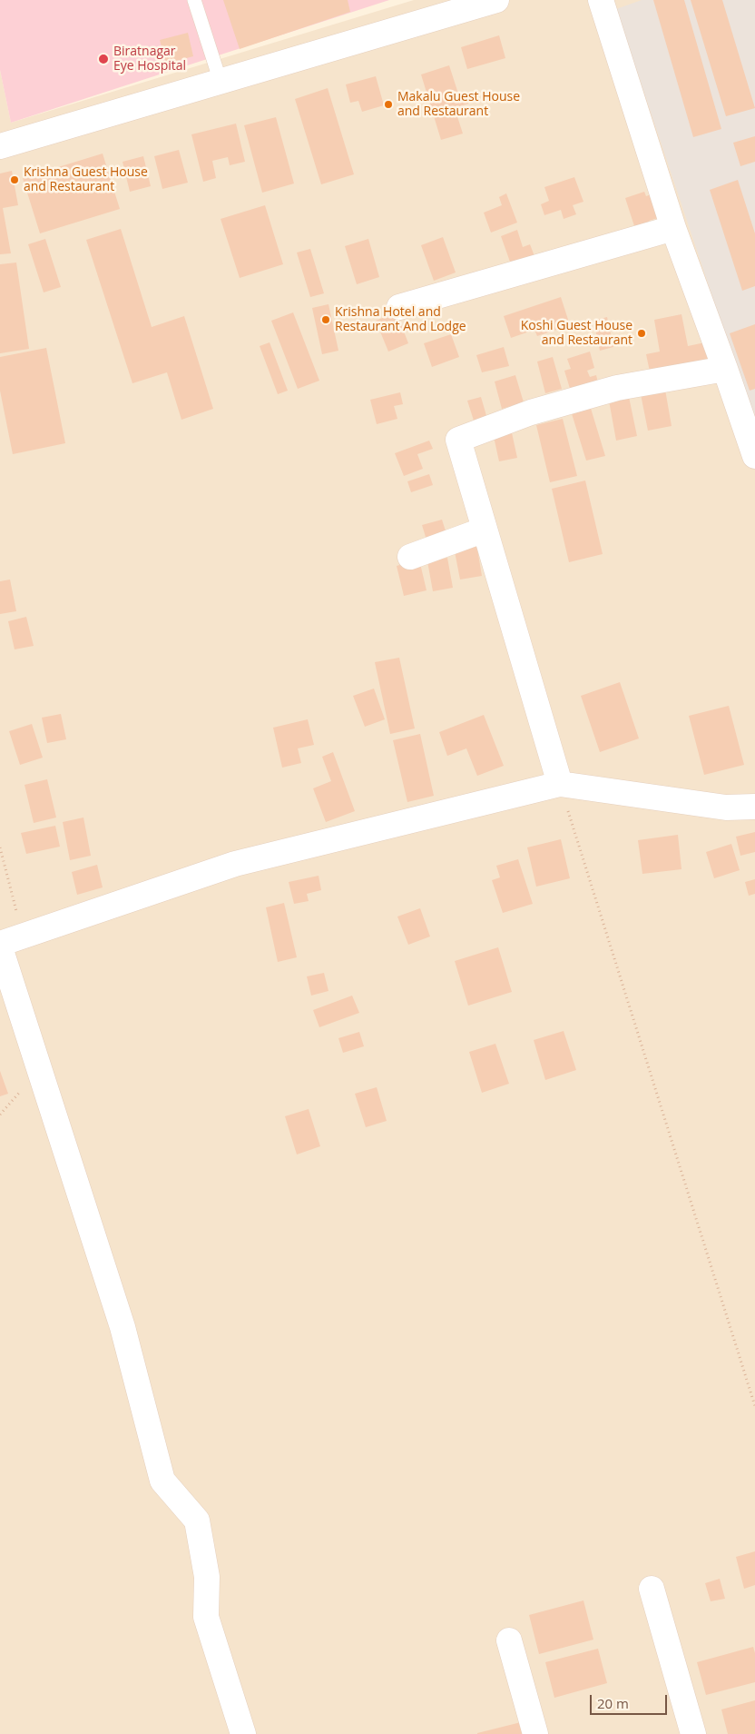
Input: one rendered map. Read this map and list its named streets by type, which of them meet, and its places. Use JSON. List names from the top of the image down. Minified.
{"places":["Biratnagar Eye Hospital","Makalu Guest House and Restaurant","Krishna Guest House and Restaurant","Krishna Hotel and Restaurant And Lodge","Koshi Guest House and Restaurant"],"scale_bar":"20 m"}
